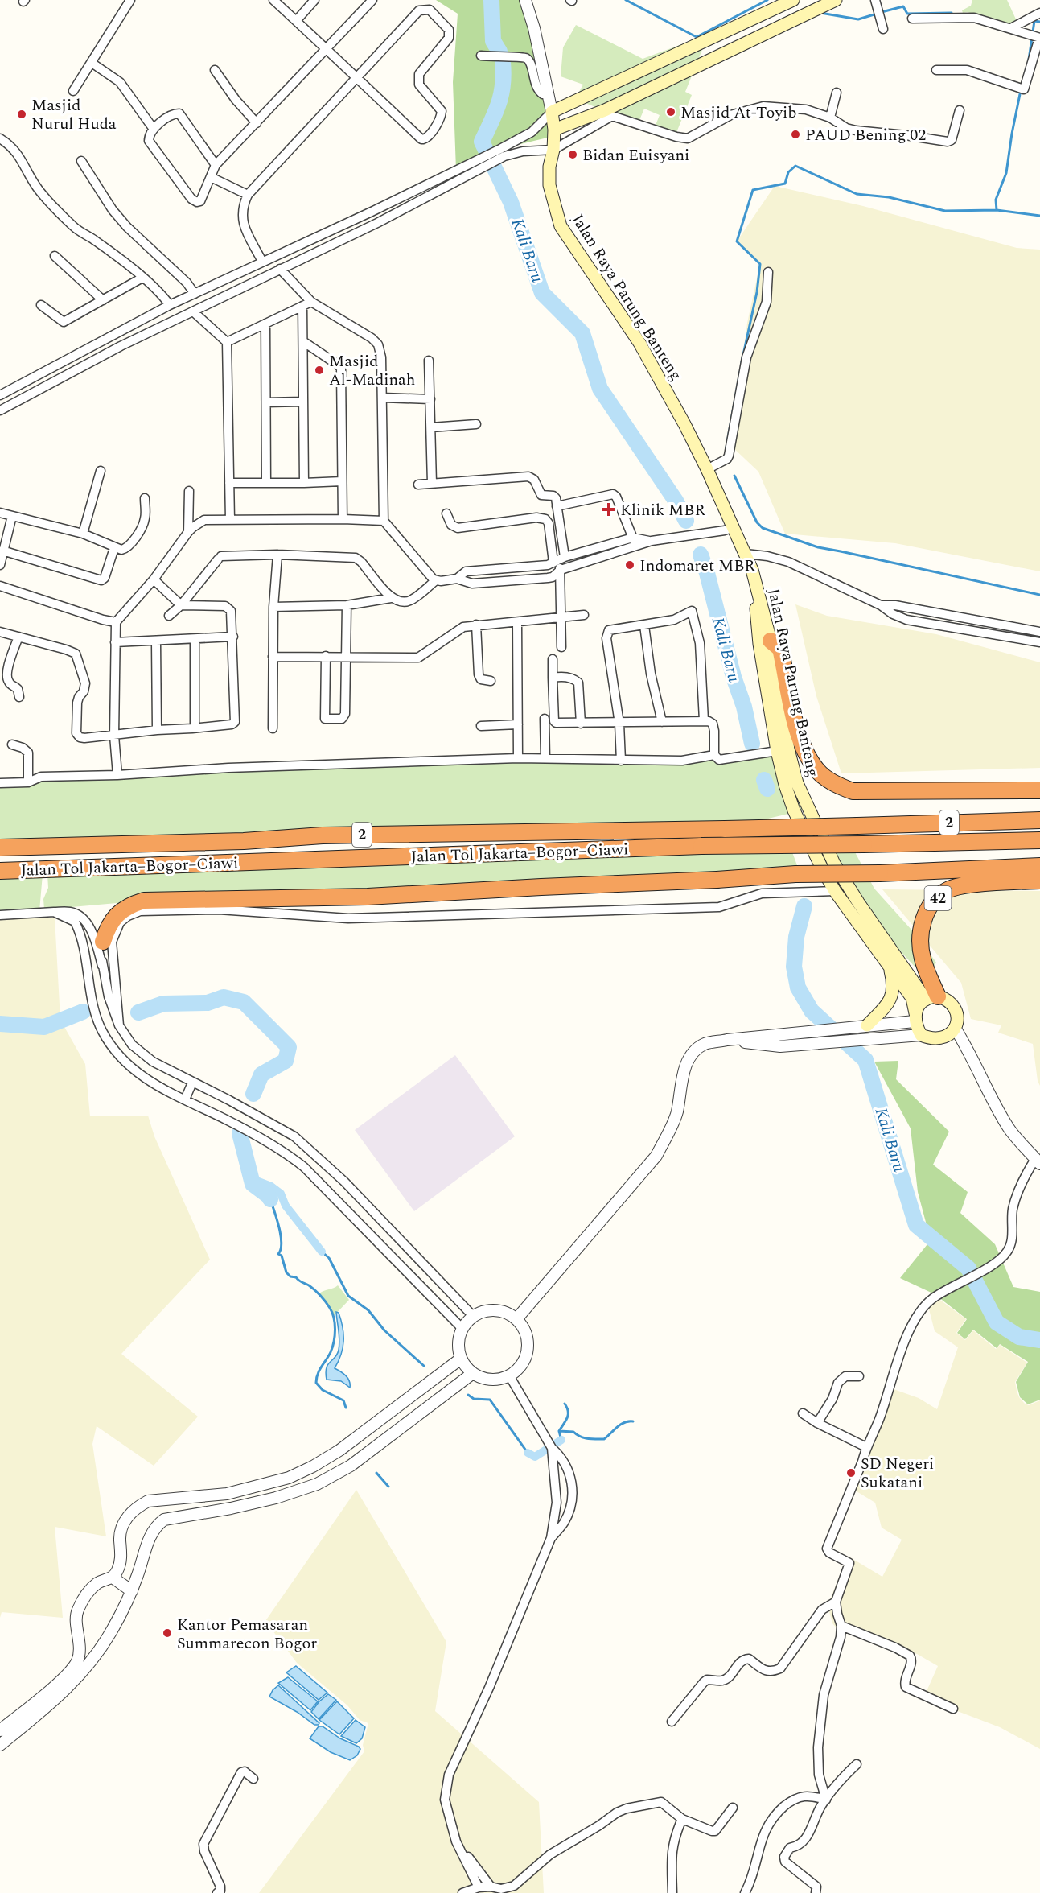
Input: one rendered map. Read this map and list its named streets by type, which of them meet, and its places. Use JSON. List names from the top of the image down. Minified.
{"streets":{"highway":["2","Jalan Tol Jakarta–Bogor–Ciawi","42"],"main road":["Jalan Raya Parung Banteng"]},"crossings":[["Jalan Raya Parung Banteng","42"]],"water":["Kali Baru"],"places":{"other":["Masjid At-Toyib","Masjid Nurul Huda","PAUD Bening 02","Bidan Euisyani","Masjid Al-Madinah","Indomaret MBR","SD Negeri Sukatani","Kantor Pemasaran Summarecon Bogor"],"health":["Klinik MBR"]}}
